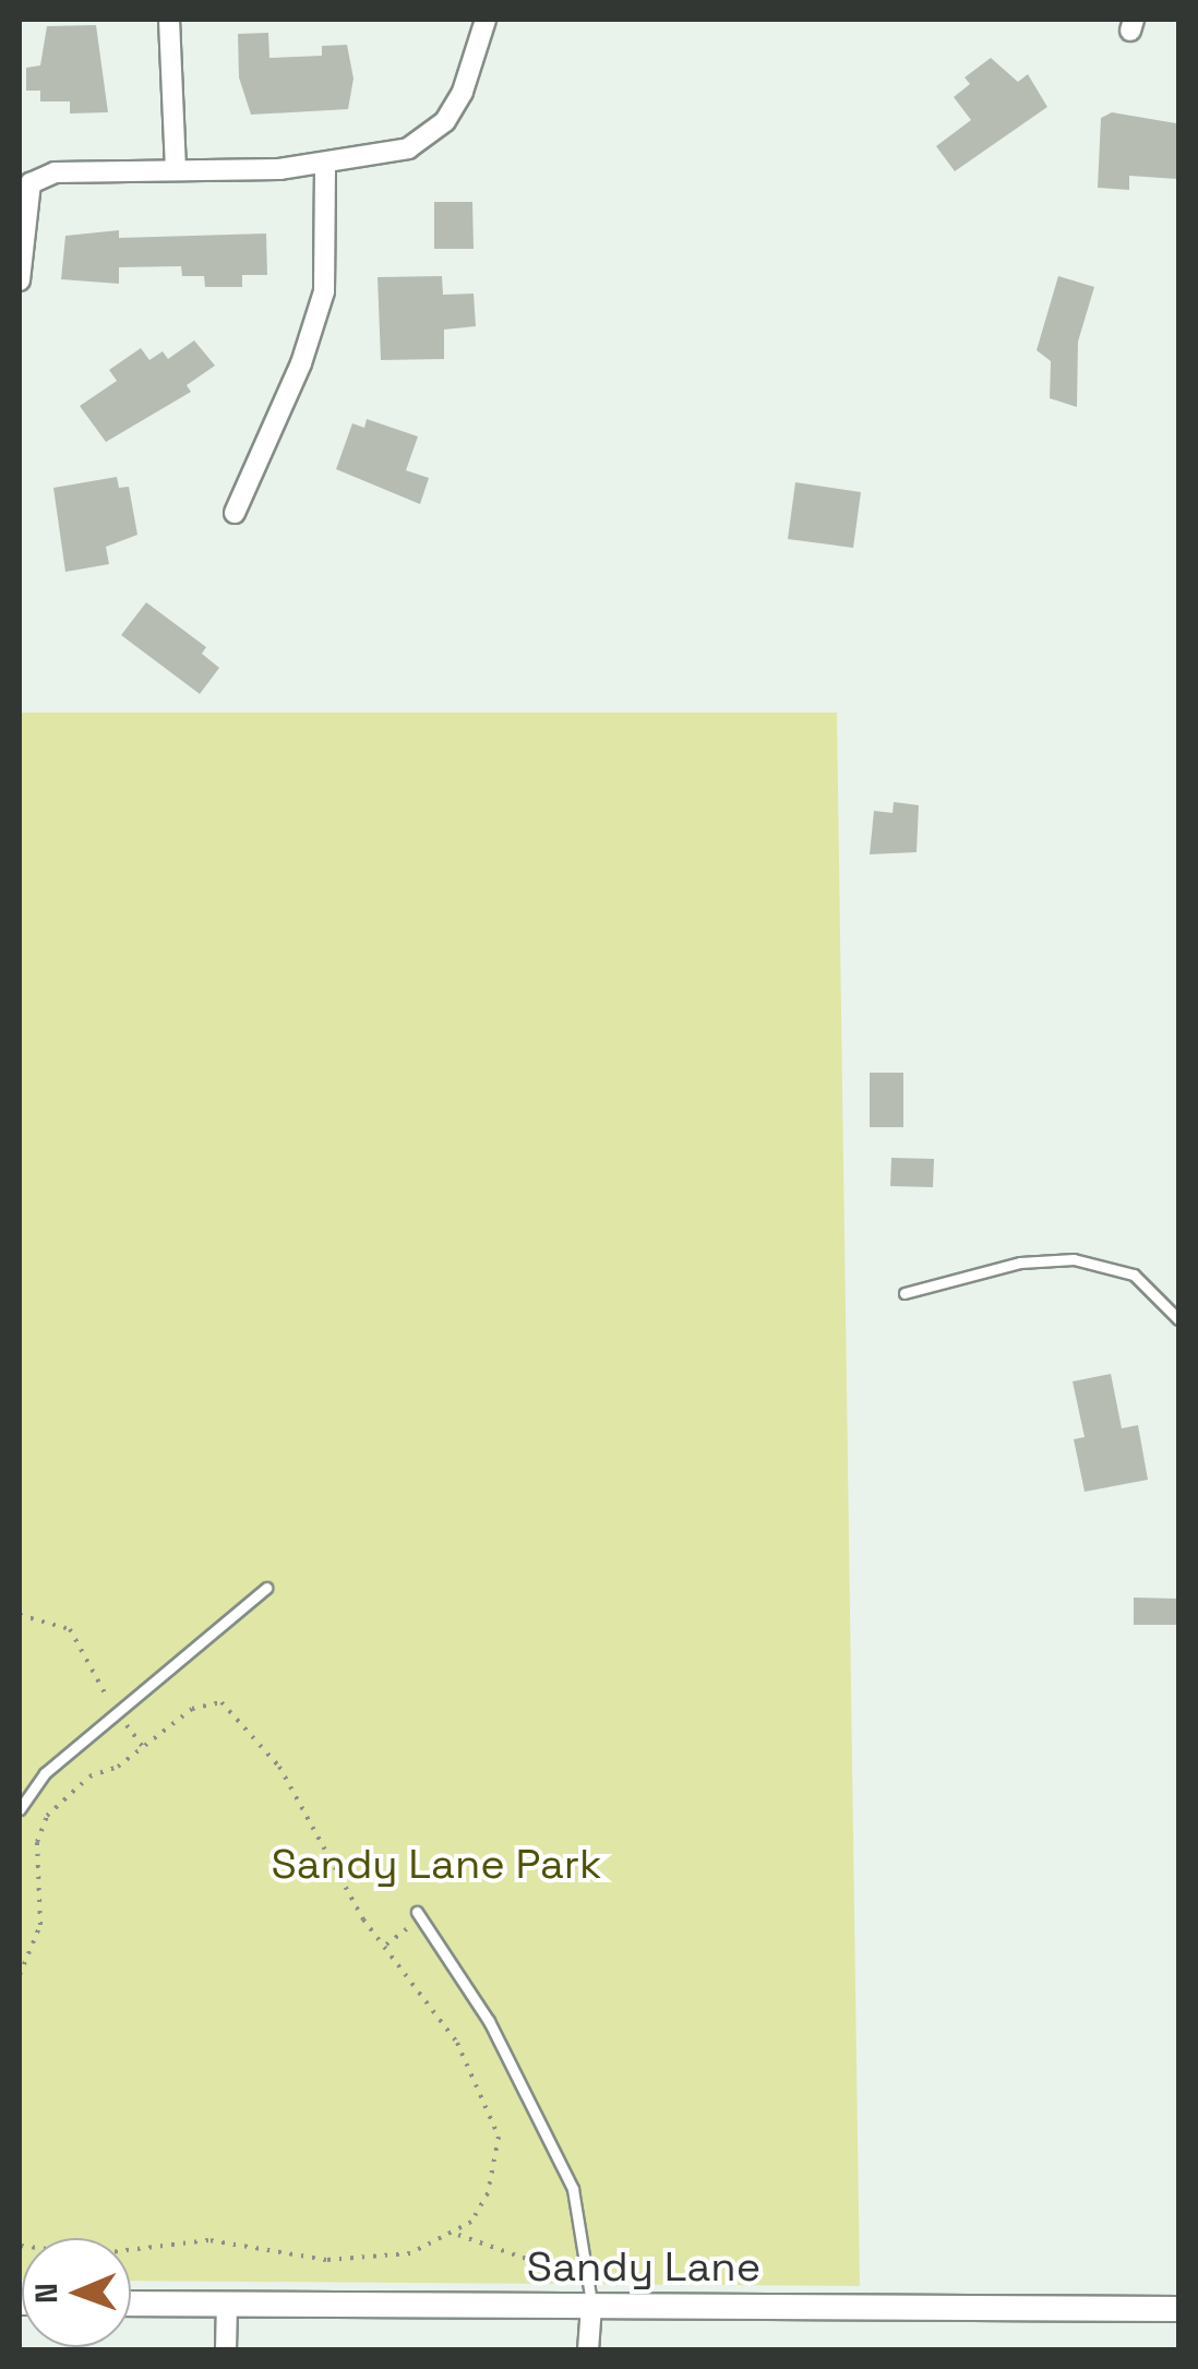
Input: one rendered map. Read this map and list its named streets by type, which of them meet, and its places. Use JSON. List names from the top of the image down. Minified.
{"streets":{"street":["Sandy Lane"]},"parks":["Sandy Lane Park"],"north":"left"}
